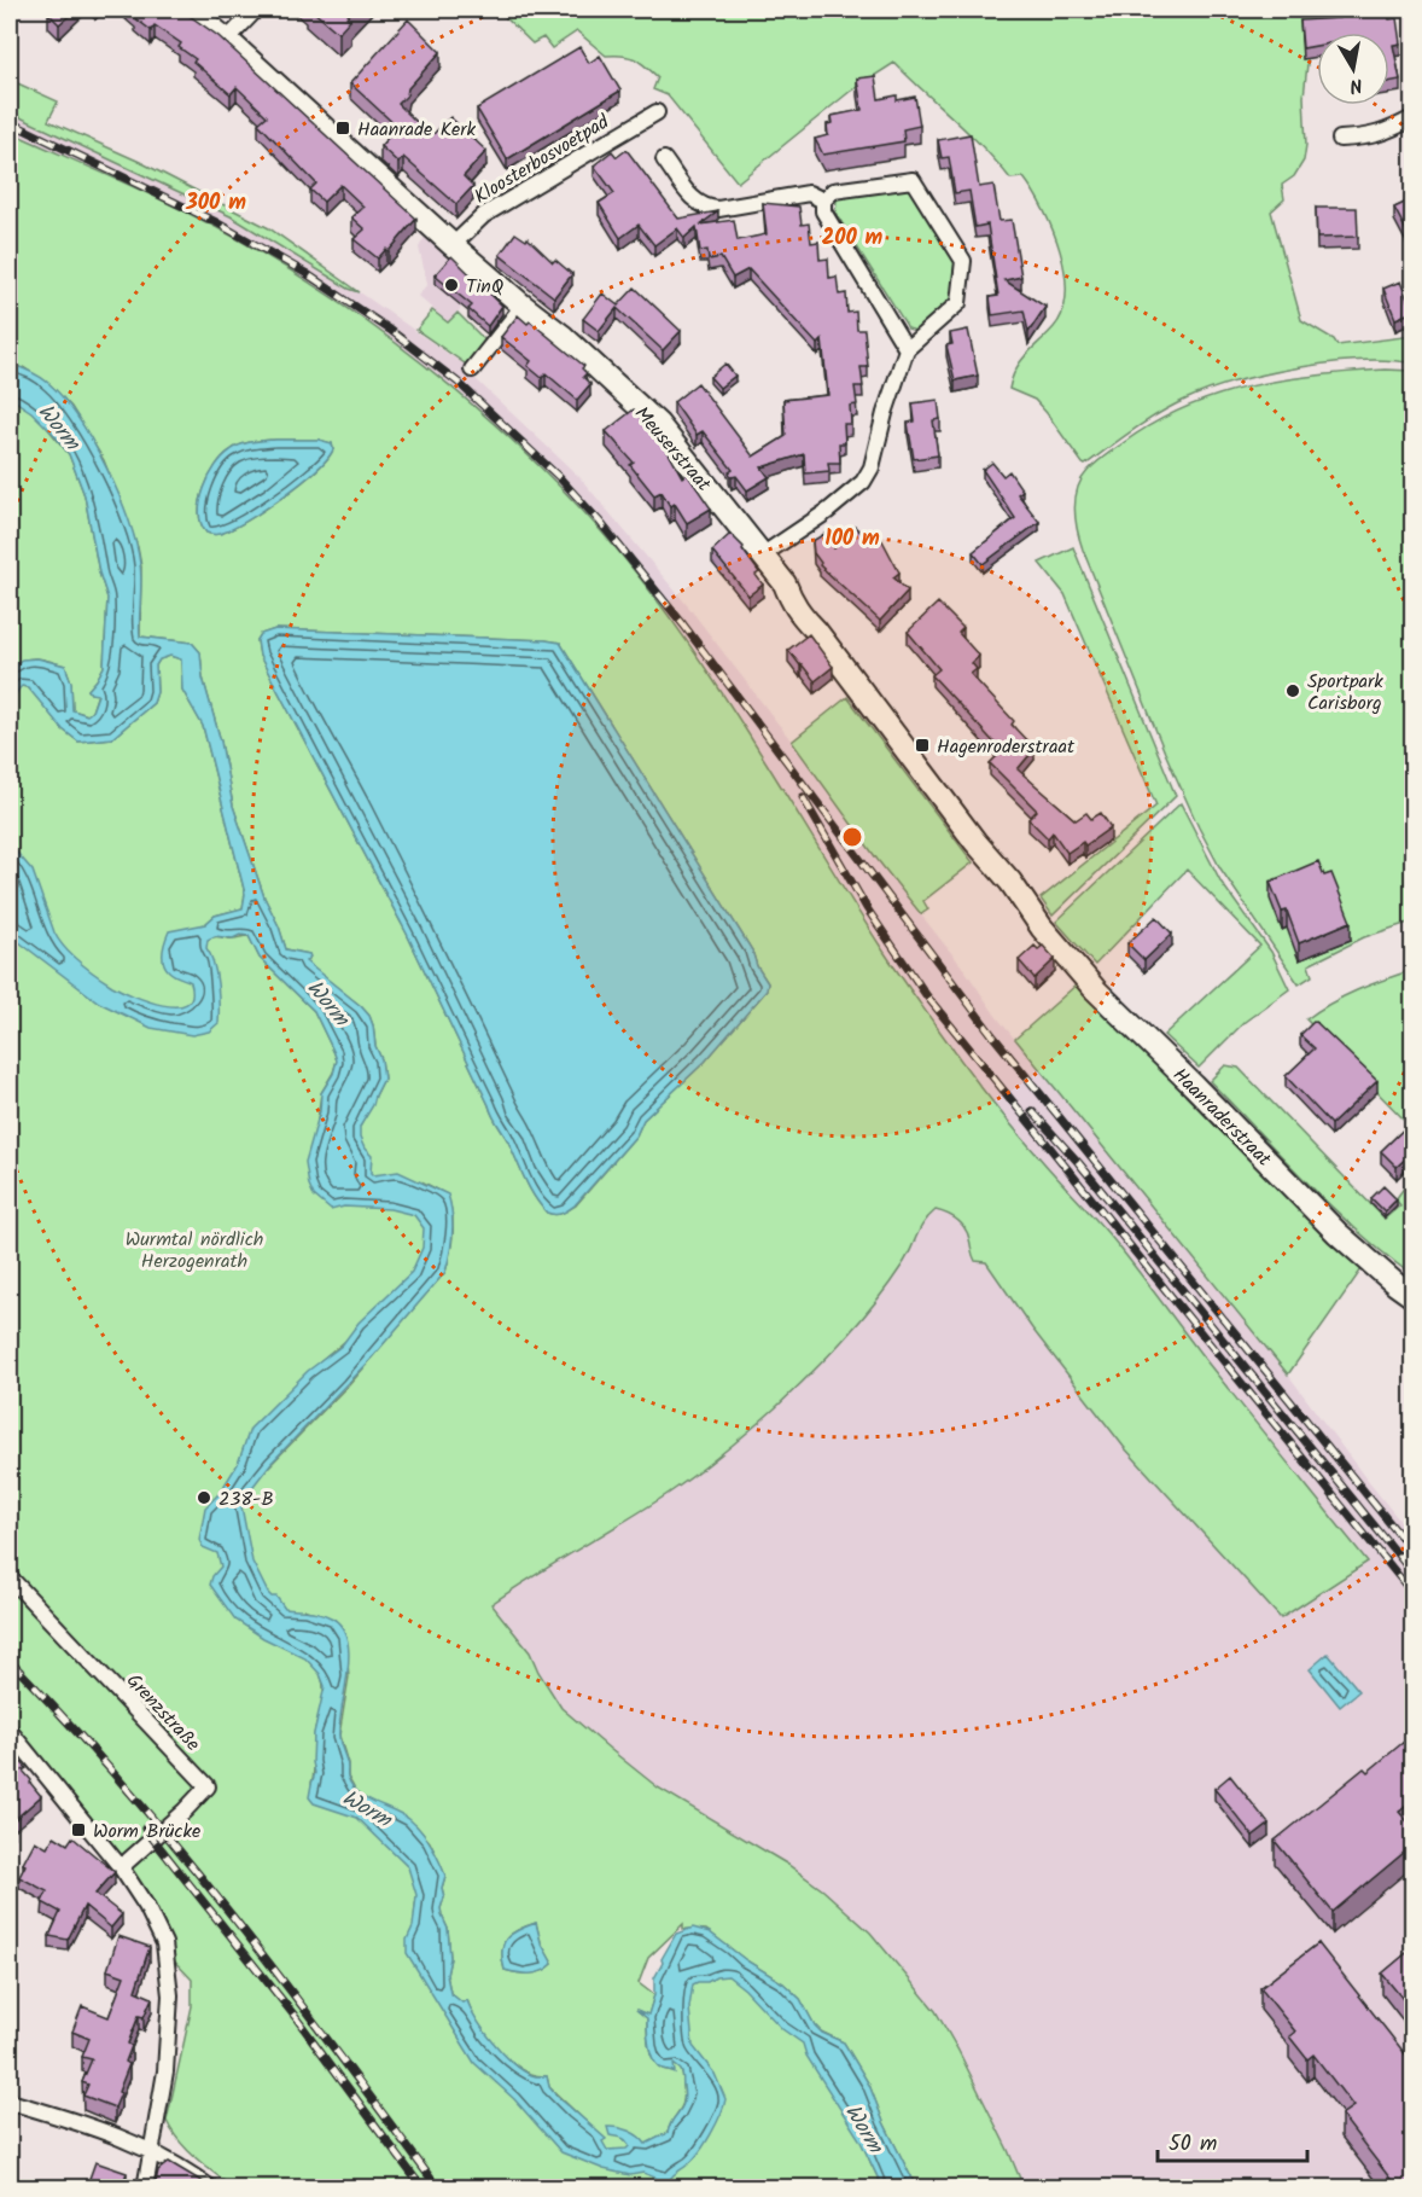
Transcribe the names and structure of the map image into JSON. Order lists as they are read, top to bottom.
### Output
{
  "streets": {
    "street": [
      "Kloosterbosvoetpad",
      "Meuserstraat",
      "Haanraderstraat",
      "Grenzstraße"
    ]
  },
  "crossings": [
    ["Kloosterbosvoetpad", "Meuserstraat"],
    ["Meuserstraat", "Haanraderstraat"]
  ],
  "water": ["Worm"],
  "parks": ["Wurmtal nördlich Herzogenrath"],
  "places": {
    "transit": ["Haanrade Kerk", "Hagenroderstraat", "Worm Brücke"],
    "other": ["TinQ", "Sportpark Carisborg", "238-B"]
  },
  "scale_bar": "50 m",
  "north": "bottom",
  "rings": ["300 m", "200 m", "100 m"]
}
